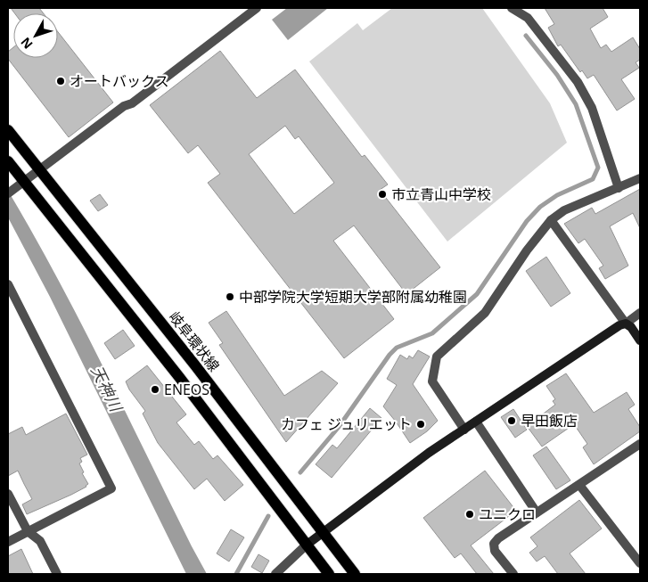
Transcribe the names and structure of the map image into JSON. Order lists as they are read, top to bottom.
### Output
{
  "streets": {
    "main road": ["岐阜環状線"]
  },
  "water": ["天神川"],
  "places": [
    "オートバックス",
    "市立青山中学校",
    "中部学院大学短期大学部附属幼稚園",
    "ENEOS",
    "早田飯店",
    "カフェ ジュリエット",
    "ユニクロ"
  ],
  "north": "bottom left"
}
